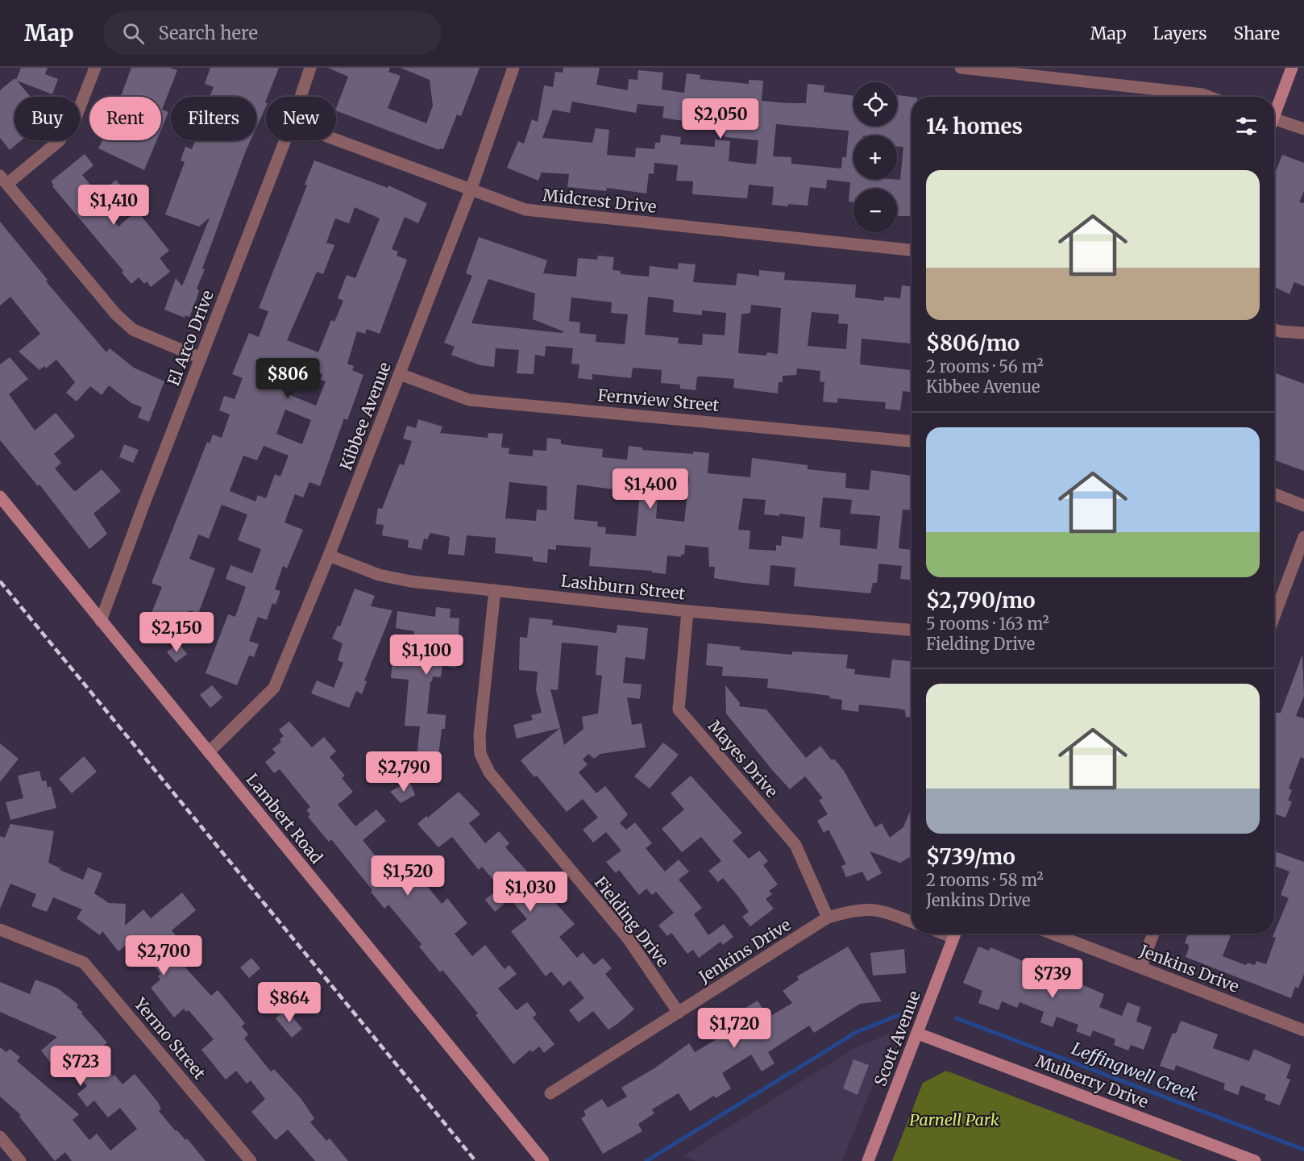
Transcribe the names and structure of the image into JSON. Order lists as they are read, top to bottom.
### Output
{
  "streets": {
    "main road": ["Lambert Road", "Scott Avenue", "Mulberry Drive"],
    "street": [
      "Midcrest Drive",
      "El Arco Drive",
      "Fernview Street",
      "Kibbee Avenue",
      "Lashburn Street",
      "Mayes Drive",
      "Fielding Drive",
      "Jenkins Drive",
      "Yermo Street"
    ]
  },
  "crossings": [
    ["Midcrest Drive", "Kibbee Avenue"],
    ["El Arco Drive", "Lambert Road"],
    ["Fernview Street", "Kibbee Avenue"],
    ["Kibbee Avenue", "Lashburn Street"],
    ["Kibbee Avenue", "Lambert Road"],
    ["Lashburn Street", "Mayes Drive"],
    ["Lashburn Street", "Fielding Drive"],
    ["Mayes Drive", "Jenkins Drive"],
    ["Fielding Drive", "Jenkins Drive"],
    ["Scott Avenue", "Mulberry Drive"]
  ],
  "water": ["Leffingwell Creek"],
  "parks": ["Parnell Park"],
  "page": {
    "header": "Map",
    "search": "Search here",
    "nav": ["Map", "Layers", "Share"],
    "map_buttons": ["+", "−"],
    "chip": [
      "Buy",
      "Rent",
      "Filters",
      "New"
    ],
    "heading": "14 homes",
    "price": [
      "$2,050",
      "$1,410",
      "$806",
      "$1,400",
      "$2,150",
      "$1,100",
      "$2,790",
      "$1,520",
      "$1,030",
      "$2,700",
      "$739",
      "$864",
      "$1,720",
      "$723"
    ],
    "list": [
      {
        "name": "$806/mo",
        "note": "2 rooms · 56 m² · Kibbee Avenue"
      },
      {
        "name": "$2,790/mo",
        "note": "5 rooms · 163 m² · Fielding Drive"
      },
      {
        "name": "$739/mo",
        "note": "2 rooms · 58 m² · Jenkins Drive"
      }
    ]
  }
}
